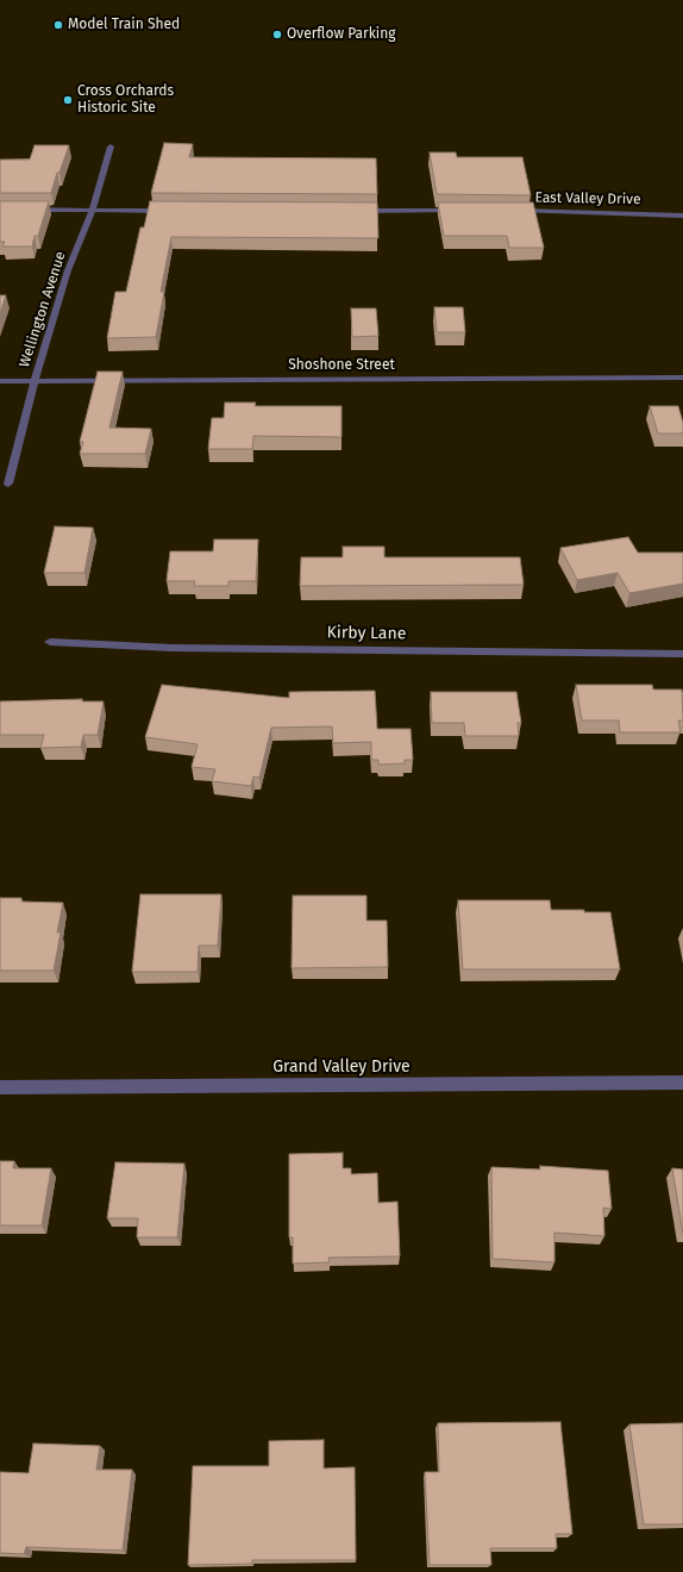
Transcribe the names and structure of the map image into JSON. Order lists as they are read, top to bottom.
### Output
{
  "streets": {
    "street": [
      "East Valley Drive",
      "Wellington Avenue",
      "Shoshone Street",
      "Kirby Lane",
      "Grand Valley Drive"
    ]
  },
  "crossings": [
    ["Wellington Avenue", "Shoshone Street"]
  ],
  "places": ["Model Train Shed", "Overflow Parking", "Cross Orchards Historic Site"]
}
